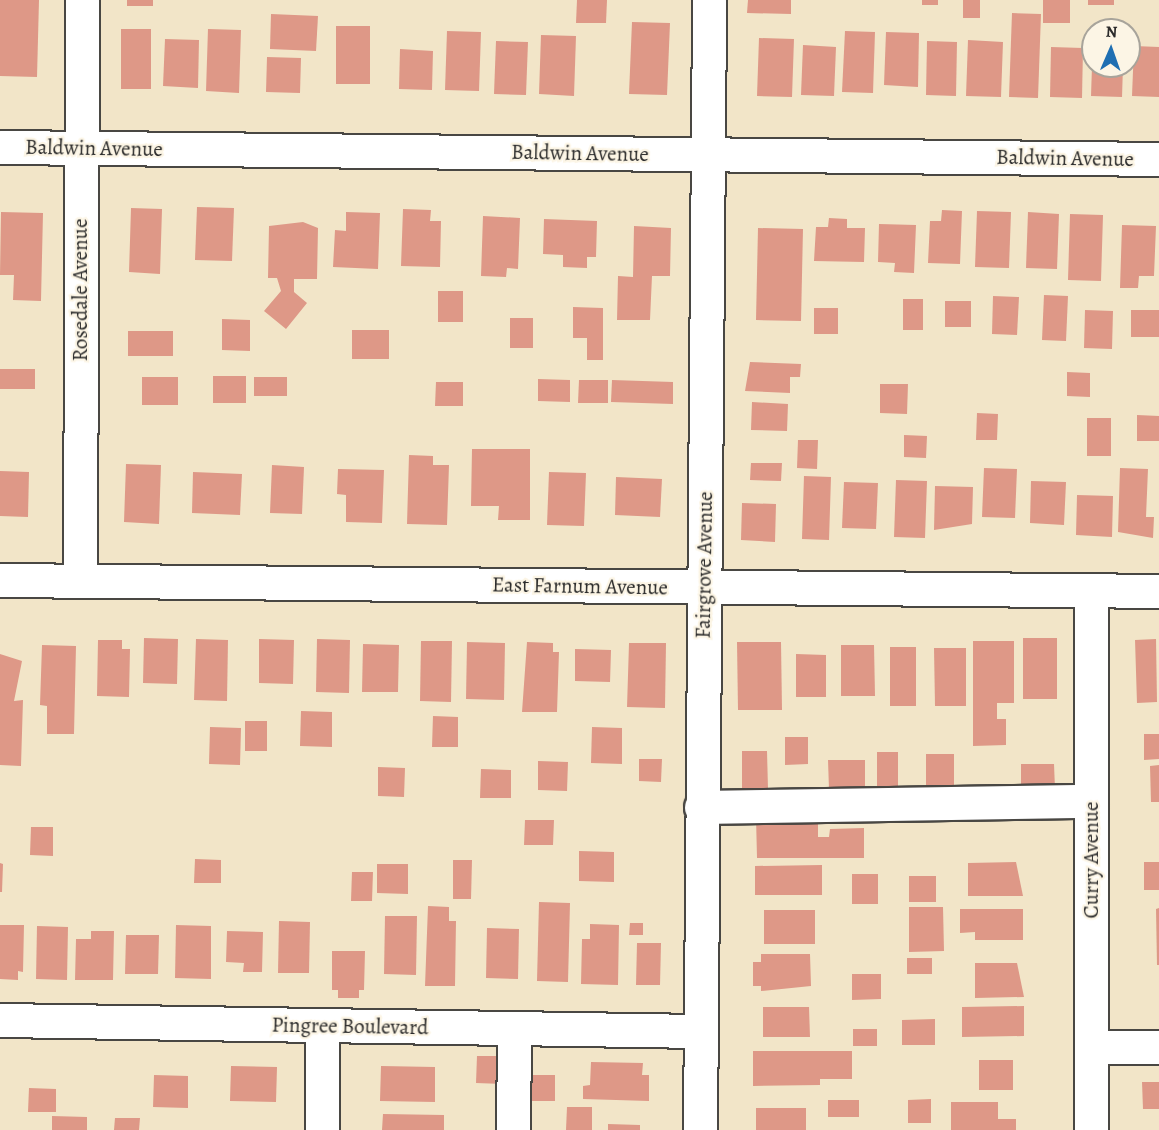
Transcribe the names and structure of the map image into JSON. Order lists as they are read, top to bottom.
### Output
{
  "streets": {
    "street": [
      "Baldwin Avenue",
      "Rosedale Avenue",
      "Fairgrove Avenue",
      "East Farnum Avenue",
      "Curry Avenue",
      "Pingree Boulevard"
    ]
  },
  "crossings": [
    ["Baldwin Avenue", "Rosedale Avenue"],
    ["Baldwin Avenue", "Fairgrove Avenue"],
    ["Rosedale Avenue", "East Farnum Avenue"],
    ["Fairgrove Avenue", "East Farnum Avenue"],
    ["Fairgrove Avenue", "Pingree Boulevard"],
    ["East Farnum Avenue", "Curry Avenue"]
  ],
  "north": "top"
}
